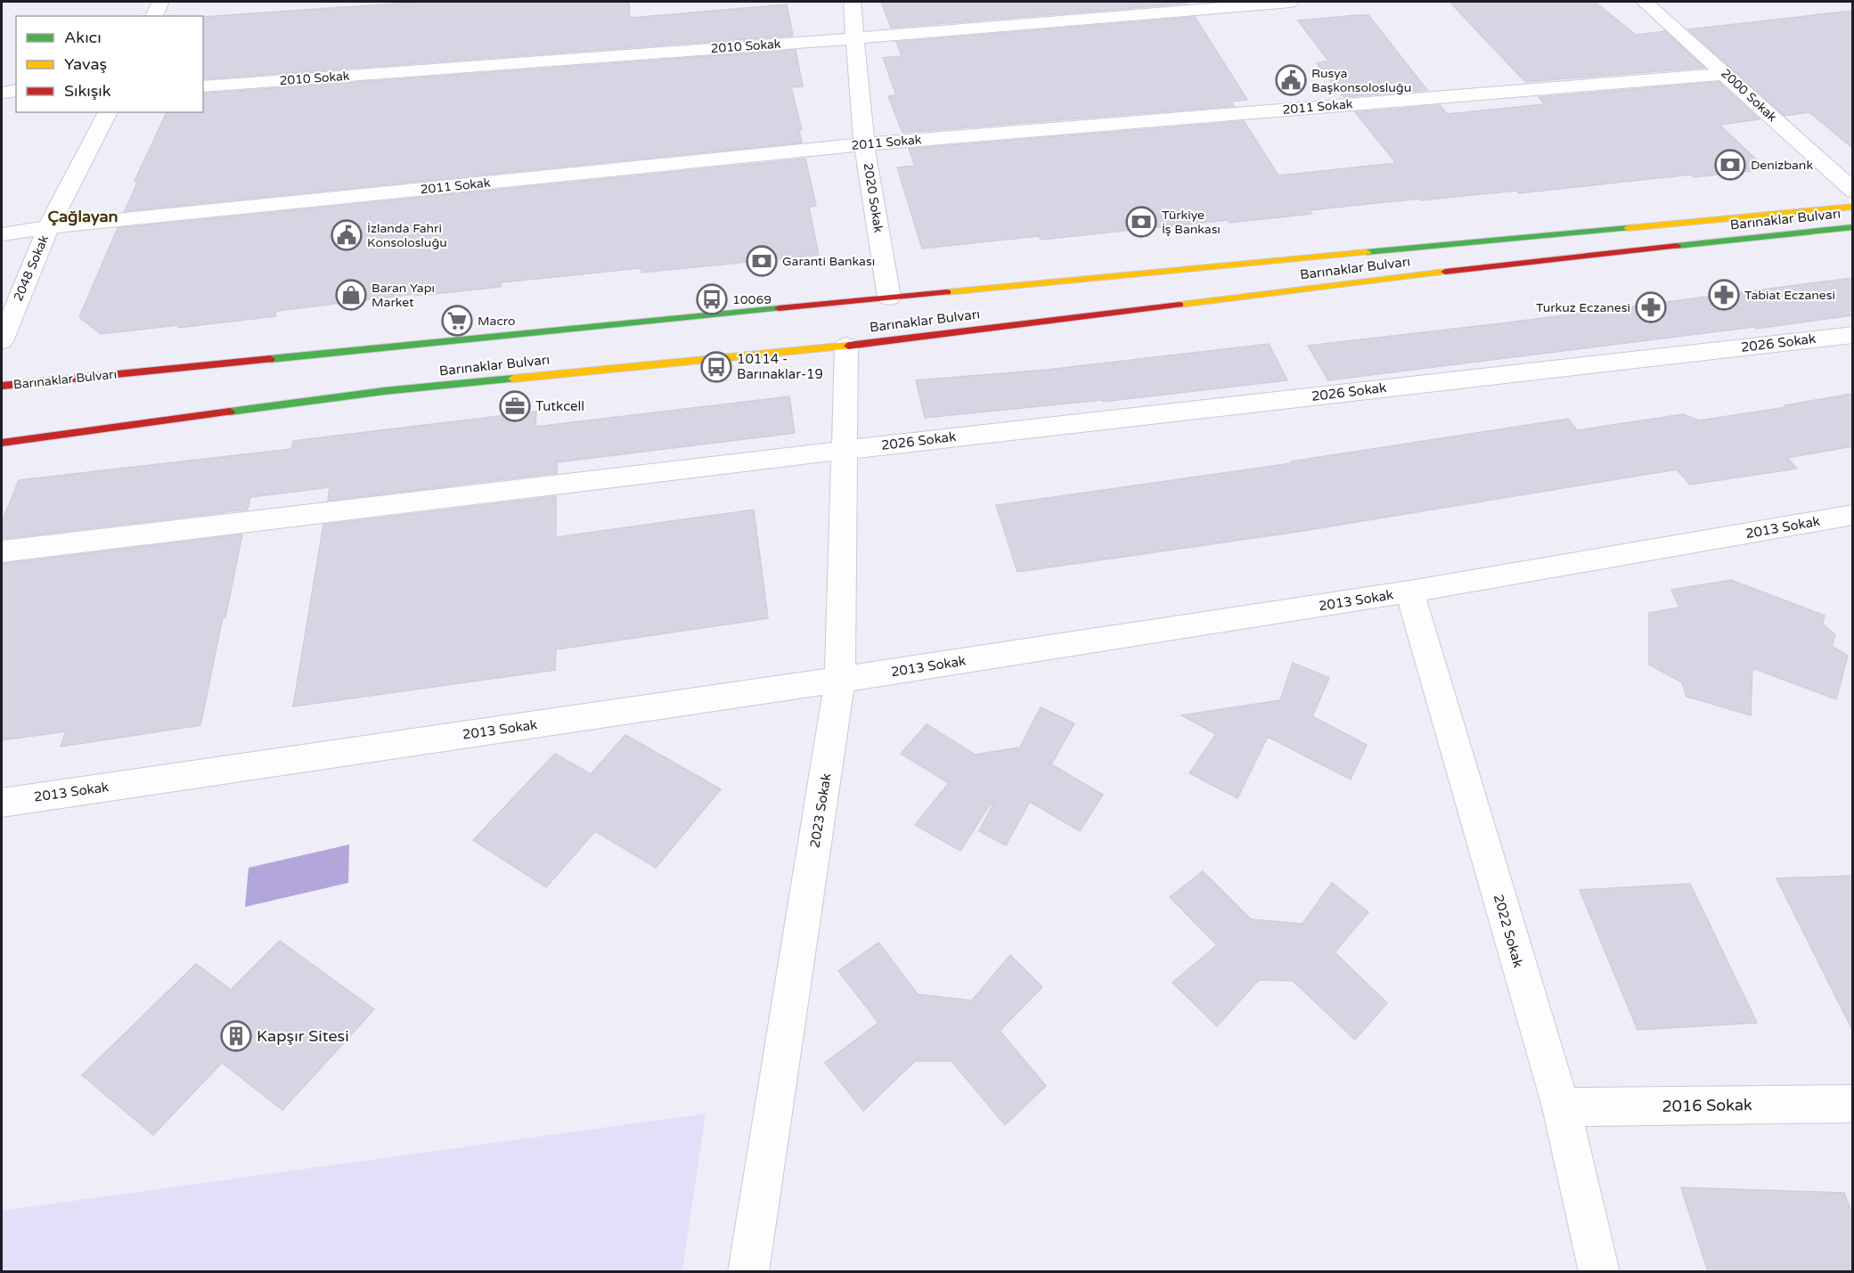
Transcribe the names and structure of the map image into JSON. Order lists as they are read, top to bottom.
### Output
{
  "streets": {
    "main road": ["Barınaklar Bulvarı"],
    "street": [
      "2010 Sokak",
      "2000 Sokak",
      "2011 Sokak",
      "2020 Sokak",
      "2048 Sokak",
      "2026 Sokak",
      "2013 Sokak",
      "2023 Sokak",
      "2022 Sokak",
      "2016 Sokak"
    ]
  },
  "crossings": [
    ["2010 Sokak", "2020 Sokak"],
    ["2000 Sokak", "2011 Sokak"],
    ["2011 Sokak", "2020 Sokak"],
    ["2011 Sokak", "2048 Sokak"],
    ["2020 Sokak", "Barınaklar Bulvarı"],
    ["Barınaklar Bulvarı", "2023 Sokak"],
    ["2026 Sokak", "2023 Sokak"],
    ["2013 Sokak", "2023 Sokak"],
    ["2013 Sokak", "2022 Sokak"],
    ["2022 Sokak", "2016 Sokak"]
  ],
  "districts": ["Çağlayan"],
  "places": {
    "public building": ["Rusya Başkonsolosluğu", "İzlanda Fahri Konsolosluğu"],
    "bank": ["Denizbank", "Türkiye İş Bankası", "Garanti Bankası"],
    "shop": ["Baran Yapı Market"],
    "pharmacy": ["Tabiat Eczanesi", "Turkuz Eczanesi"],
    "bus stop": ["10069", "10114 - Barınaklar-19"],
    "supermarket": ["Macro"],
    "office": ["Tutkcell"],
    "building": ["Kapşır Sitesi"]
  },
  "legend": ["Akıcı", "Yavaş", "Sıkışık"]
}
